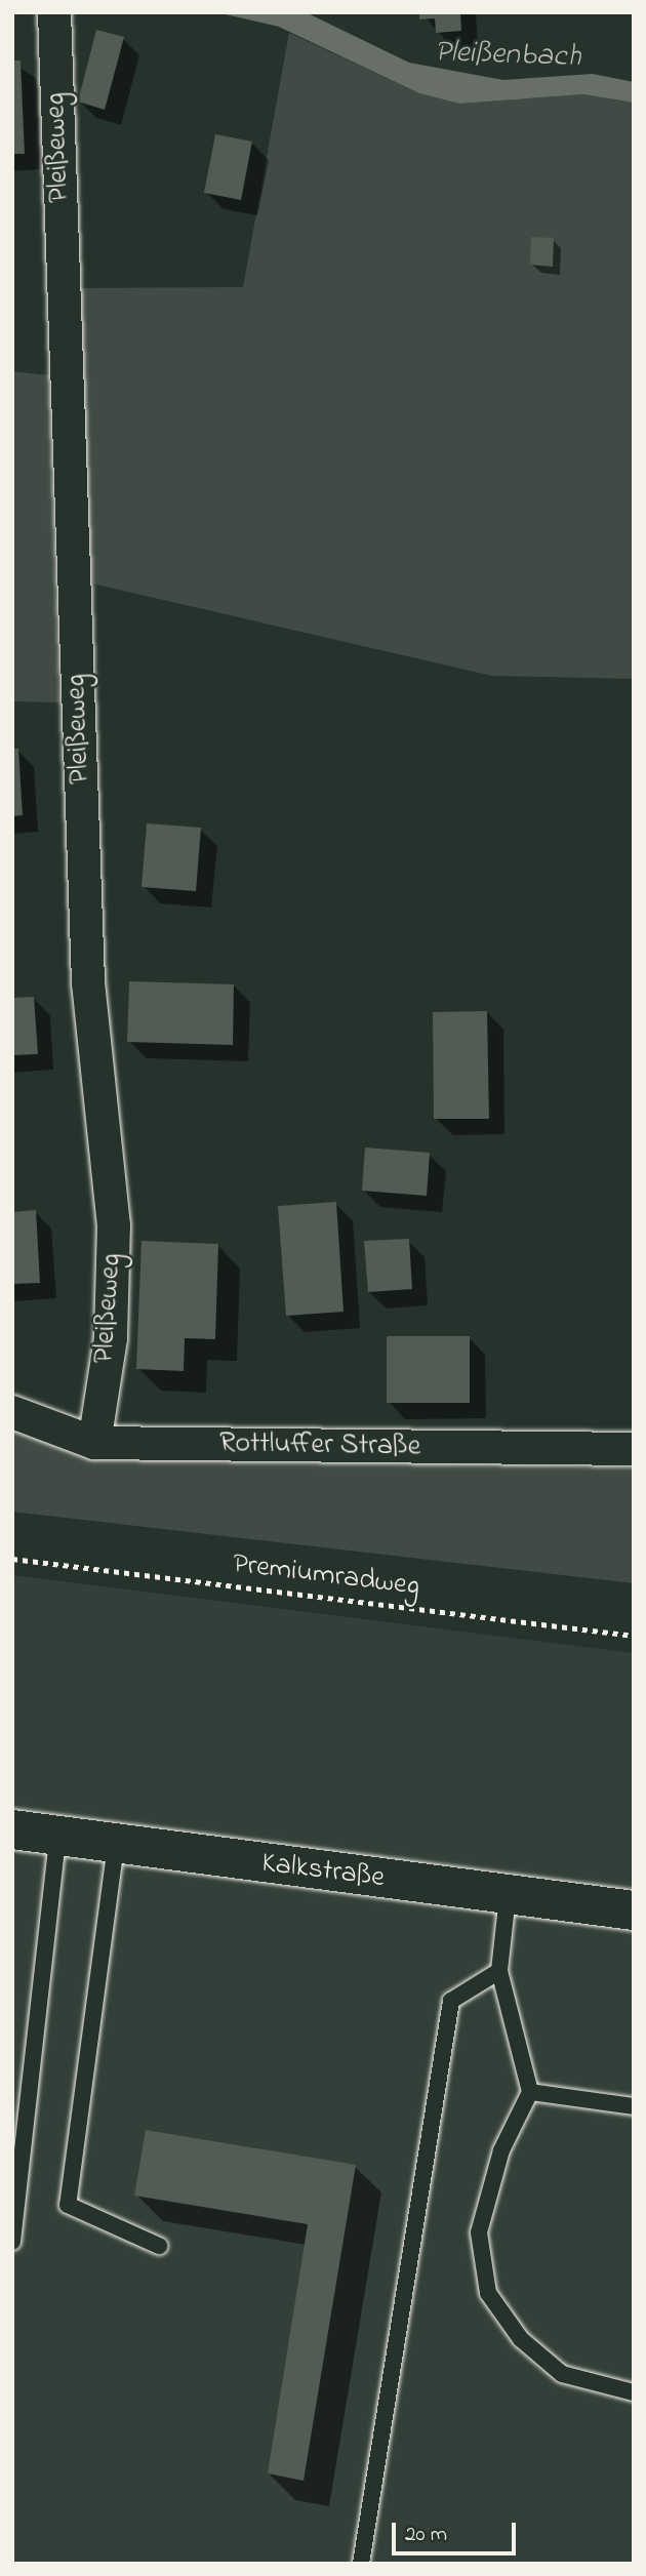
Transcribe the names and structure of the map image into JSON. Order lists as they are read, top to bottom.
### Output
{
  "streets": {
    "main road": ["Kalkstraße"],
    "street": ["Pleißeweg", "Rottluffer Straße"],
    "path": ["Premiumradweg"]
  },
  "crossings": [
    ["Pleißeweg", "Rottluffer Straße"]
  ],
  "water": ["Pleißenbach"],
  "scale_bar": "20 m"
}
